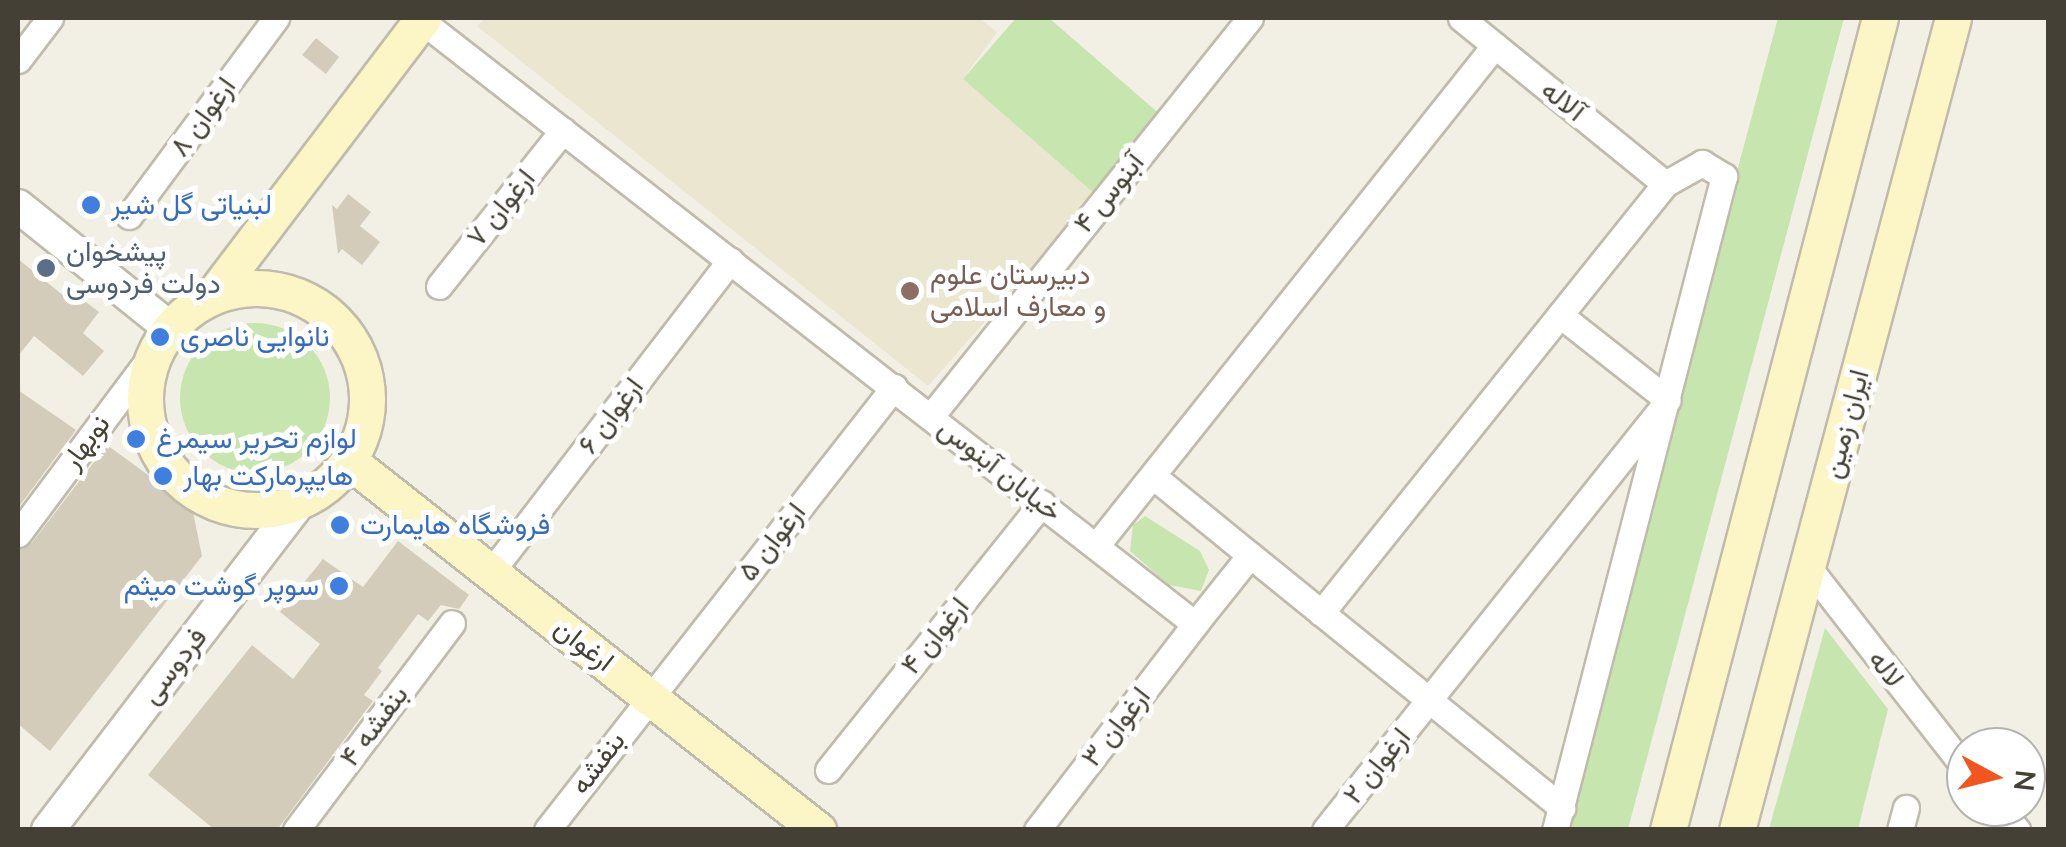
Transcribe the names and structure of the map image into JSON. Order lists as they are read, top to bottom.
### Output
{
  "streets": {
    "main road": ["ایران زمین", "ارغوان"],
    "street": [
      "آلاله",
      "ارغوان ۸",
      "آبنوس ۴",
      "ارغوان ۷",
      "ارغوان ۶",
      "نوبهار",
      "خیابان آبنوس",
      "ارغوان ۵",
      "ارغوان ۴",
      "فردوسی",
      "لاله",
      "بنفشه ۴",
      "ارغوان ۳",
      "بنفشه",
      "ارغوان ۲"
    ]
  },
  "crossings": [
    ["آبنوس ۴", "خیابان آبنوس"],
    ["ارغوان ۷", "خیابان آبنوس"],
    ["ارغوان ۶", "خیابان آبنوس"],
    ["ارغوان ۶", "ارغوان"],
    ["ایران زمین", "لاله"],
    ["نوبهار", "ارغوان"],
    ["نوبهار", "فردوسی"],
    ["خیابان آبنوس", "ارغوان ۵"],
    ["خیابان آبنوس", "ارغوان ۴"],
    ["خیابان آبنوس", "ارغوان ۳"],
    ["ارغوان ۵", "ارغوان"],
    ["ارغوان ۵", "بنفشه"],
    ["ارغوان", "فردوسی"],
    ["ارغوان", "بنفشه"]
  ],
  "places": [
    "لبنیاتی گل شیر",
    "پیشخوان دولت فردوسی",
    "دبیرستان علوم و معارف اسلامی",
    "نانوایی ناصری",
    "لوازم تحریر سیمرغ",
    "هایپرمارکت بهار",
    "فروشگاه هایمارت",
    "سوپر گوشت میثم"
  ],
  "north": "right"
}
